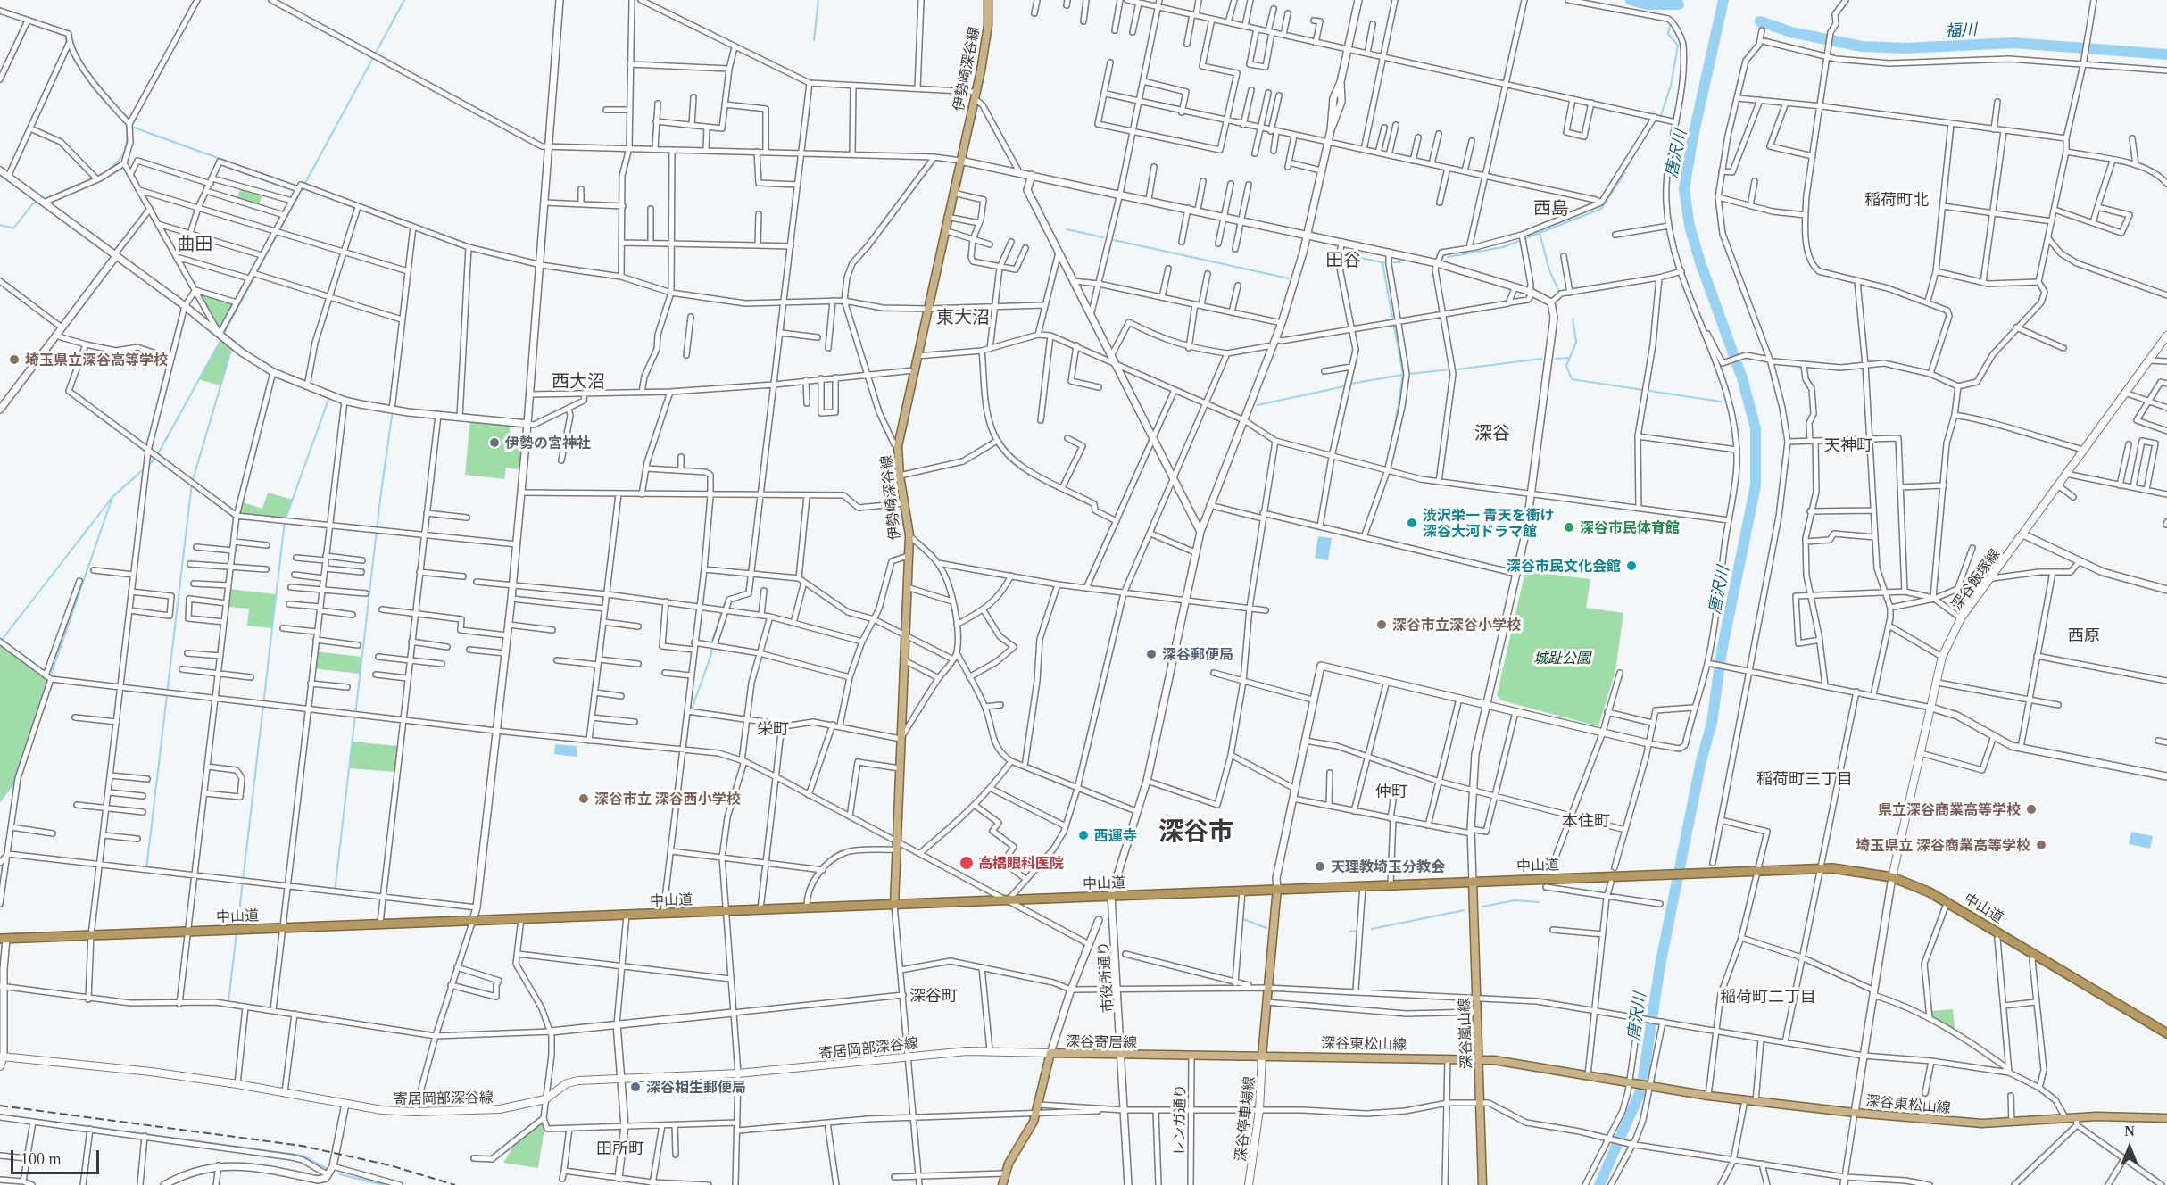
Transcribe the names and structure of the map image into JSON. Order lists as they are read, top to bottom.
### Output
{
  "streets": {
    "highway": ["中山道"],
    "main road": [
      "伊勢崎深谷線",
      "深谷飯塚線",
      "深谷嵐山線",
      "深谷寄居線",
      "深谷東松山線",
      "寄居岡部深谷線",
      "深谷停車場線"
    ],
    "street": ["市役所通り", "レンガ通り"]
  },
  "crossings": [
    ["伊勢崎深谷線", "中山道"],
    ["深谷飯塚線", "中山道"],
    ["中山道", "市役所通り"],
    ["中山道", "深谷嵐山線"],
    ["市役所通り", "深谷寄居線"],
    ["深谷嵐山線", "深谷東松山線"],
    ["深谷寄居線", "深谷東松山線"],
    ["深谷寄居線", "寄居岡部深谷線"],
    ["深谷寄居線", "深谷停車場線"],
    ["深谷寄居線", "レンガ通り"],
    ["深谷東松山線", "深谷停車場線"]
  ],
  "districts": [
    "稲荷町北",
    "西島",
    "曲田",
    "田谷",
    "東大沼",
    "西大沼",
    "深谷",
    "天神町",
    "西原",
    "栄町",
    "稲荷町三丁目",
    "仲町",
    "本住町",
    "深谷市",
    "深谷町",
    "稲荷町二丁目",
    "田所町"
  ],
  "water": ["福川", "唐沢川"],
  "parks": ["城趾公園"],
  "places": [
    "埼玉県立深谷高等学校",
    "伊勢の宮神社",
    "渋沢栄一 青天を衝け 深谷大河ドラマ館",
    "深谷市民体育館",
    "深谷市民文化会館",
    "深谷市立深谷小学校",
    "深谷郵便局",
    "深谷市立 深谷西小学校",
    "県立深谷商業高等学校",
    "西運寺",
    "埼玉県立 深谷商業高等学校",
    "高橋眼科医院",
    "天理教埼玉分教会",
    "深谷相生郵便局"
  ],
  "scale_bar": "100 m",
  "north": "top"
}
